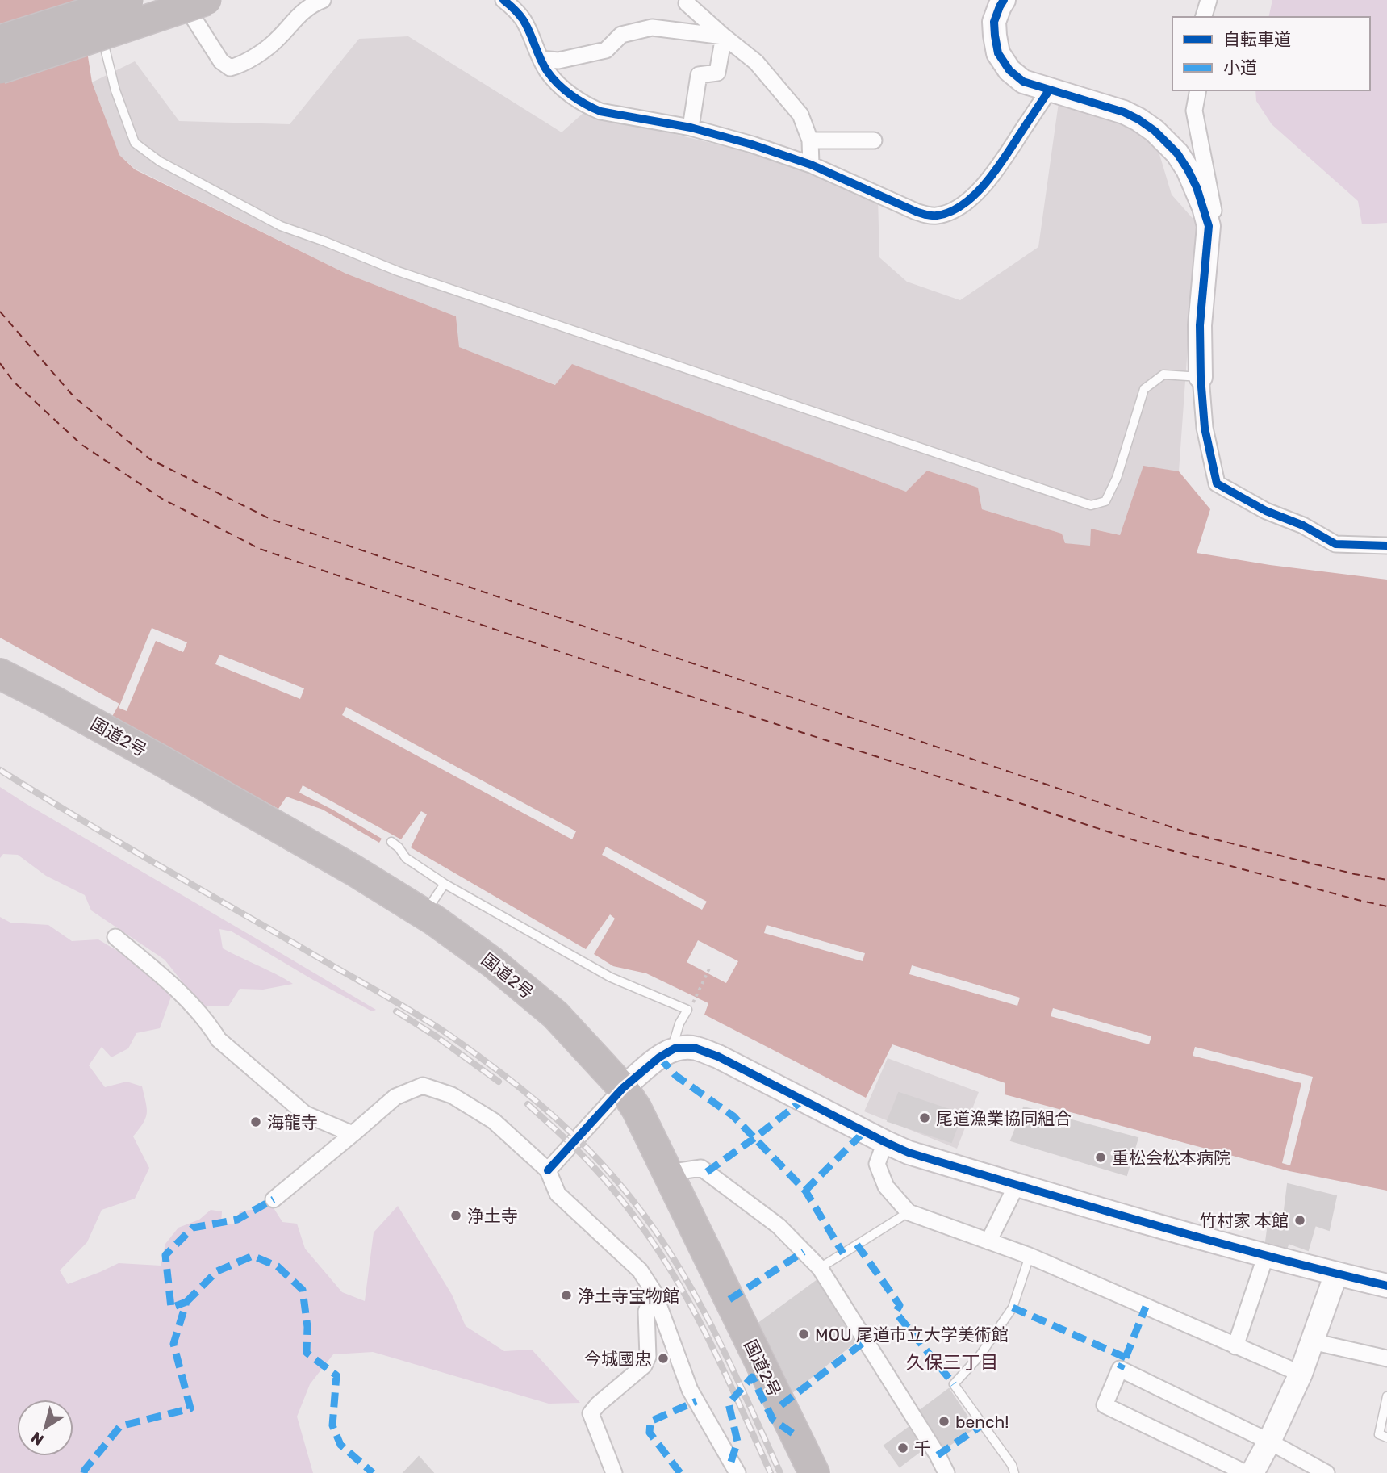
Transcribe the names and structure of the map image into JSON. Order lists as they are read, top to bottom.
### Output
{
  "streets": {
    "highway": ["国道2号"]
  },
  "districts": ["久保三丁目"],
  "places": [
    "尾道漁業協同組合",
    "海龍寺",
    "重松会松本病院",
    "浄土寺",
    "竹村家 本館",
    "浄土寺宝物館",
    "MOU 尾道市立大学美術館",
    "今城國忠",
    "bench!",
    "千"
  ],
  "legend": ["自転車道", "小道"],
  "north": "bottom left"
}
